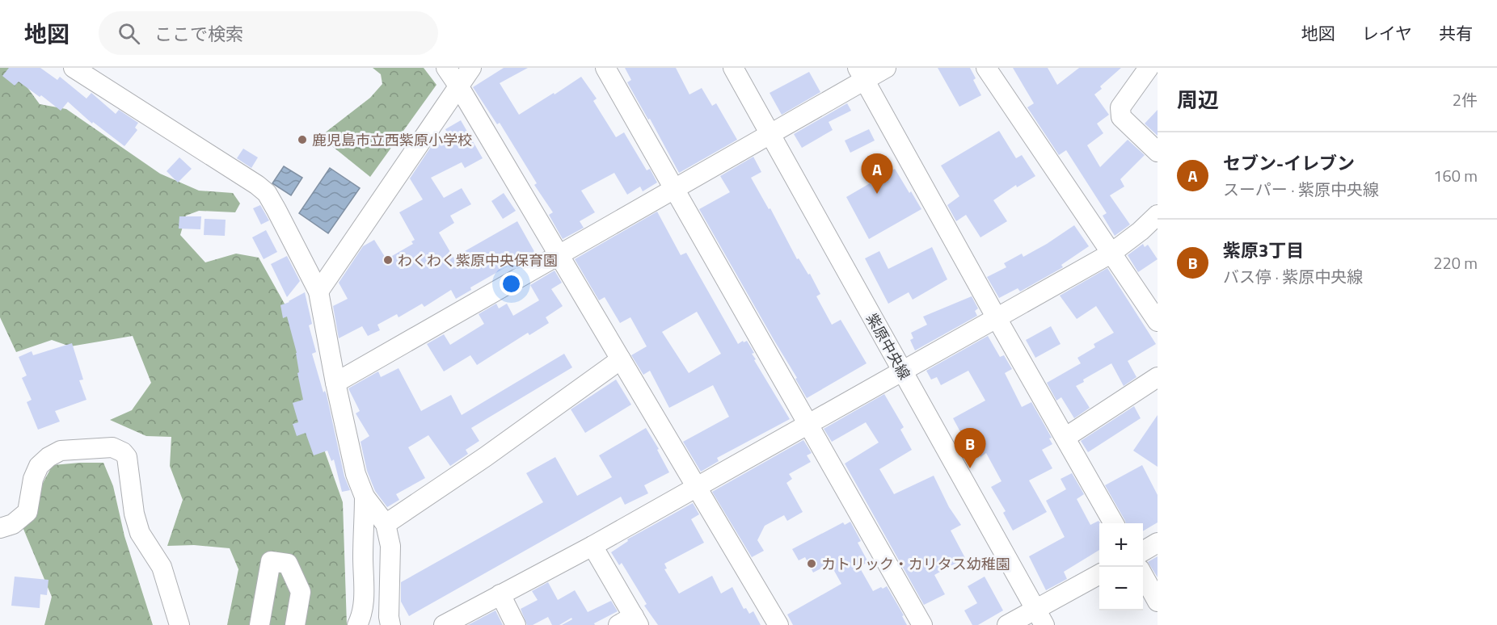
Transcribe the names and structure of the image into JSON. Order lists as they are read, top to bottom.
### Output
{
  "streets": {
    "street": ["紫原中央線"]
  },
  "places": ["鹿児島市立西紫原小学校", "わくわく紫原中央保育園", "カトリック・カリタス幼稚園"],
  "page": {
    "header": "地図",
    "search": "ここで検索",
    "nav": ["地図", "レイヤ", "共有"],
    "heading": ["周辺", "2件"],
    "list": [
      {
        "mark": "A",
        "name": "セブン-イレブン",
        "note": "スーパー · 紫原中央線",
        "value": "160 m"
      },
      {
        "mark": "B",
        "name": "紫原3丁目",
        "note": "バス停 · 紫原中央線",
        "value": "220 m"
      }
    ],
    "pins": ["A", "B"],
    "map_buttons": ["+", "−"]
  }
}
